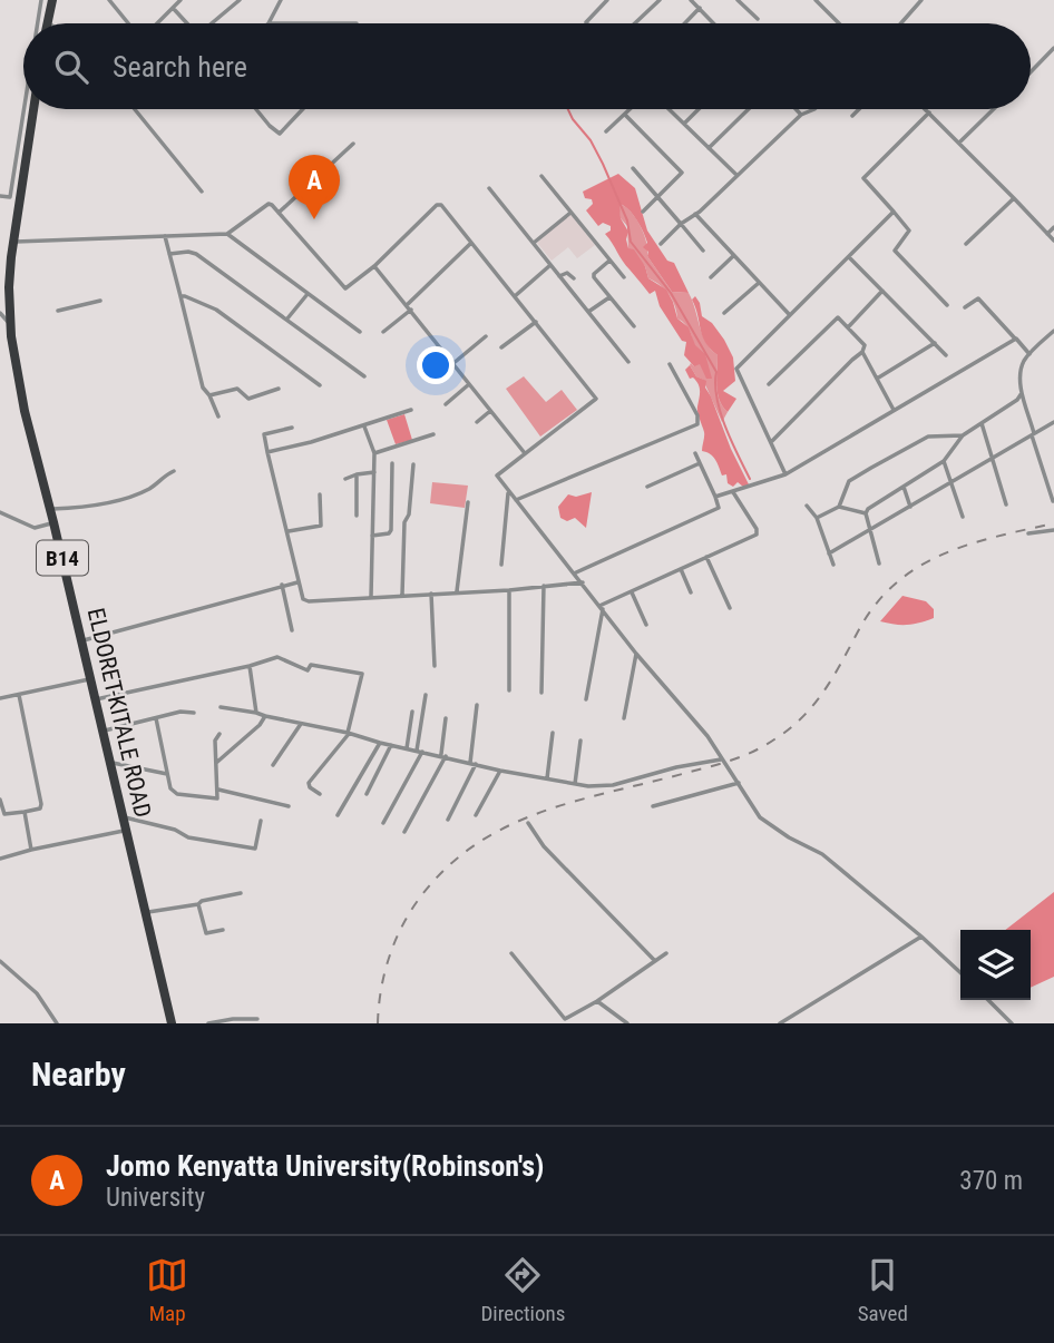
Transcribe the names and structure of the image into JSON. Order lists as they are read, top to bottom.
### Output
{
  "streets": {
    "highway": ["B14", "ELDORET-KITALE ROAD"]
  },
  "page": {
    "search": "Search here",
    "pins": "A",
    "heading": "Nearby",
    "list": [
      {
        "mark": "A",
        "name": "Jomo Kenyatta University(Robinson's)",
        "note": "University",
        "value": "370 m"
      }
    ],
    "nav": ["Map", "Directions", "Saved"]
  }
}
